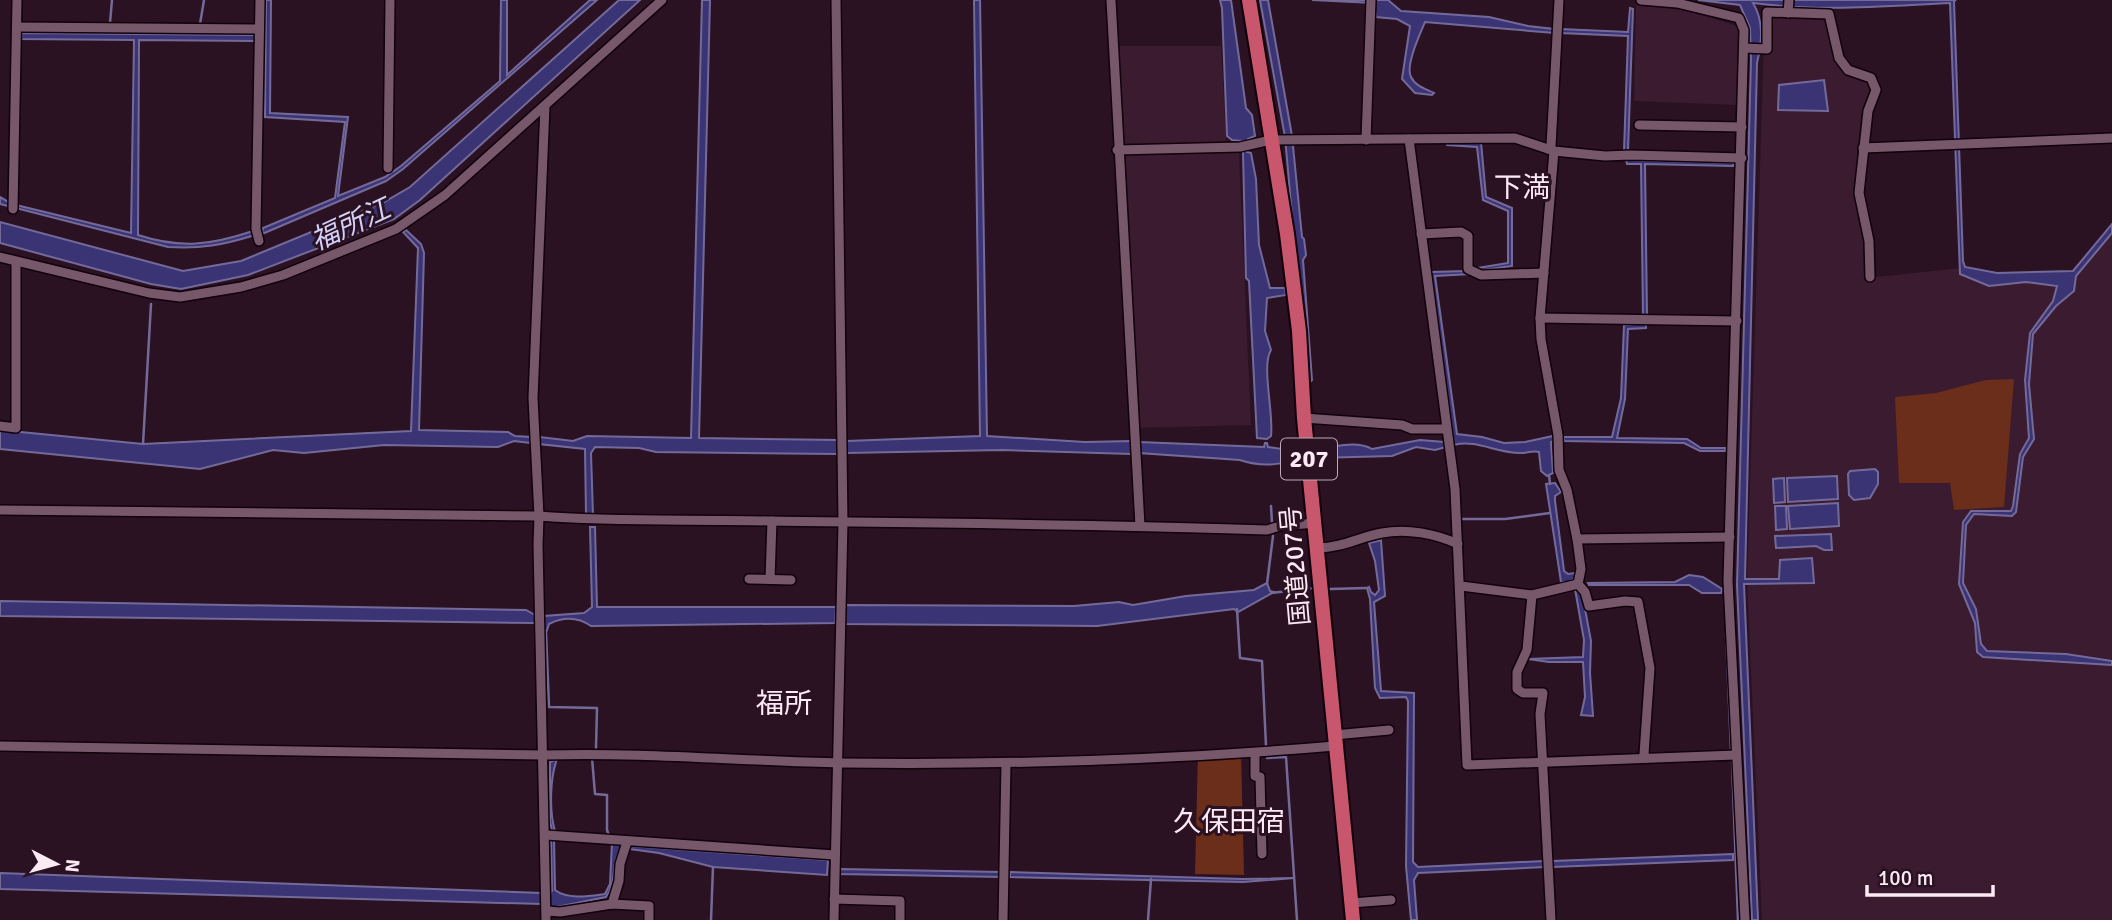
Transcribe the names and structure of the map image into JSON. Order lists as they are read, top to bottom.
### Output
{
  "streets": {
    "highway": ["207", "国道207号"]
  },
  "districts": ["下満", "福所", "久保田宿"],
  "water": ["福所江"],
  "scale_bar": "100 m",
  "north": "right"
}
